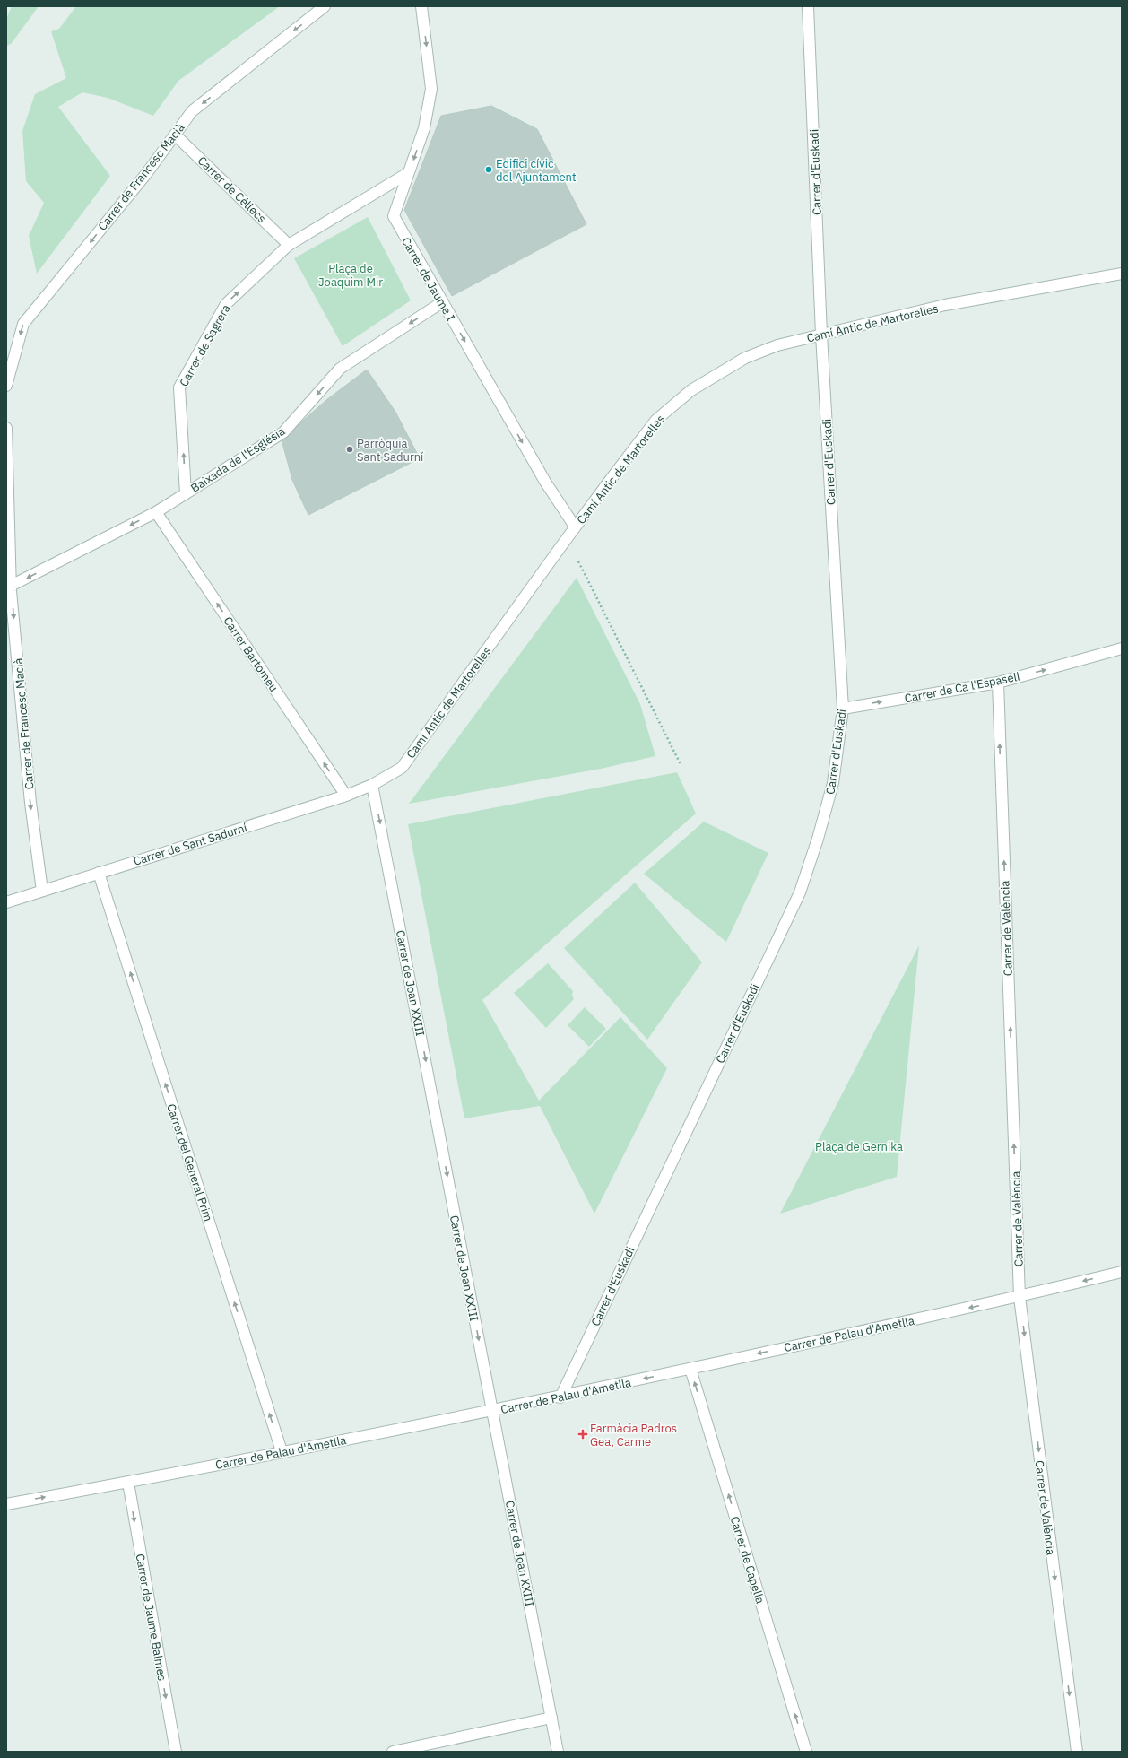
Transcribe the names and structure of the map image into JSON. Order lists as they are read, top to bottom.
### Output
{
  "streets": {
    "street": [
      "Carrer d'Euskadi",
      "Carrer de Francesc Macià",
      "Carrer de Céllecs",
      "Carrer de Jaume I",
      "Camí Antic de Martorelles",
      "Carrer de Sagrera",
      "Baixada de l'Església",
      "Carrer Bartomeu",
      "Carrer de Ca l'Espasell",
      "Carrer de Sant Sadurní",
      "Carrer de València",
      "Carrer de Joan XXIII",
      "Carrer del General Prim",
      "Carrer de Palau d'Ametlla",
      "Carrer de Capella",
      "Carrer de Jaume Balmes"
    ]
  },
  "crossings": [
    ["Carrer d'Euskadi", "Camí Antic de Martorelles"],
    ["Carrer d'Euskadi", "Carrer de Ca l'Espasell"],
    ["Carrer d'Euskadi", "Carrer de Palau d'Ametlla"],
    ["Carrer de Francesc Macià", "Carrer de Céllecs"],
    ["Carrer de Francesc Macià", "Baixada de l'Església"],
    ["Carrer de Francesc Macià", "Carrer de Sant Sadurní"],
    ["Carrer de Céllecs", "Carrer de Sagrera"],
    ["Carrer de Jaume I", "Camí Antic de Martorelles"],
    ["Carrer de Jaume I", "Carrer de Sagrera"],
    ["Carrer de Jaume I", "Baixada de l'Església"],
    ["Camí Antic de Martorelles", "Carrer de Sant Sadurní"],
    ["Camí Antic de Martorelles", "Carrer de Joan XXIII"],
    ["Carrer de Sagrera", "Baixada de l'Església"],
    ["Baixada de l'Església", "Carrer Bartomeu"],
    ["Carrer Bartomeu", "Carrer de Sant Sadurní"],
    ["Carrer de Ca l'Espasell", "Carrer de València"],
    ["Carrer de Sant Sadurní", "Carrer de Joan XXIII"],
    ["Carrer de Sant Sadurní", "Carrer del General Prim"],
    ["Carrer de València", "Carrer de Palau d'Ametlla"],
    ["Carrer de Joan XXIII", "Carrer de Palau d'Ametlla"],
    ["Carrer del General Prim", "Carrer de Palau d'Ametlla"],
    ["Carrer de Palau d'Ametlla", "Carrer de Capella"],
    ["Carrer de Palau d'Ametlla", "Carrer de Jaume Balmes"]
  ],
  "one_way": [
    "Carrer de Francesc Macià",
    "Carrer de Jaume I",
    "Carrer de Sagrera",
    "Baixada de l'Església",
    "Carrer Bartomeu",
    "Carrer de Ca l'Espasell",
    "Carrer de Joan XXIII",
    "Carrer del General Prim",
    "Carrer de Capella",
    "Carrer de Jaume Balmes"
  ],
  "parks": ["Plaça de Joaquim Mir", "Plaça de Gernika"],
  "places": {
    "other": ["Edifici cívic del Ajuntament", "Parròquia Sant Sadurní"],
    "health": ["Farmàcia Padros Gea, Carme"]
  }
}
